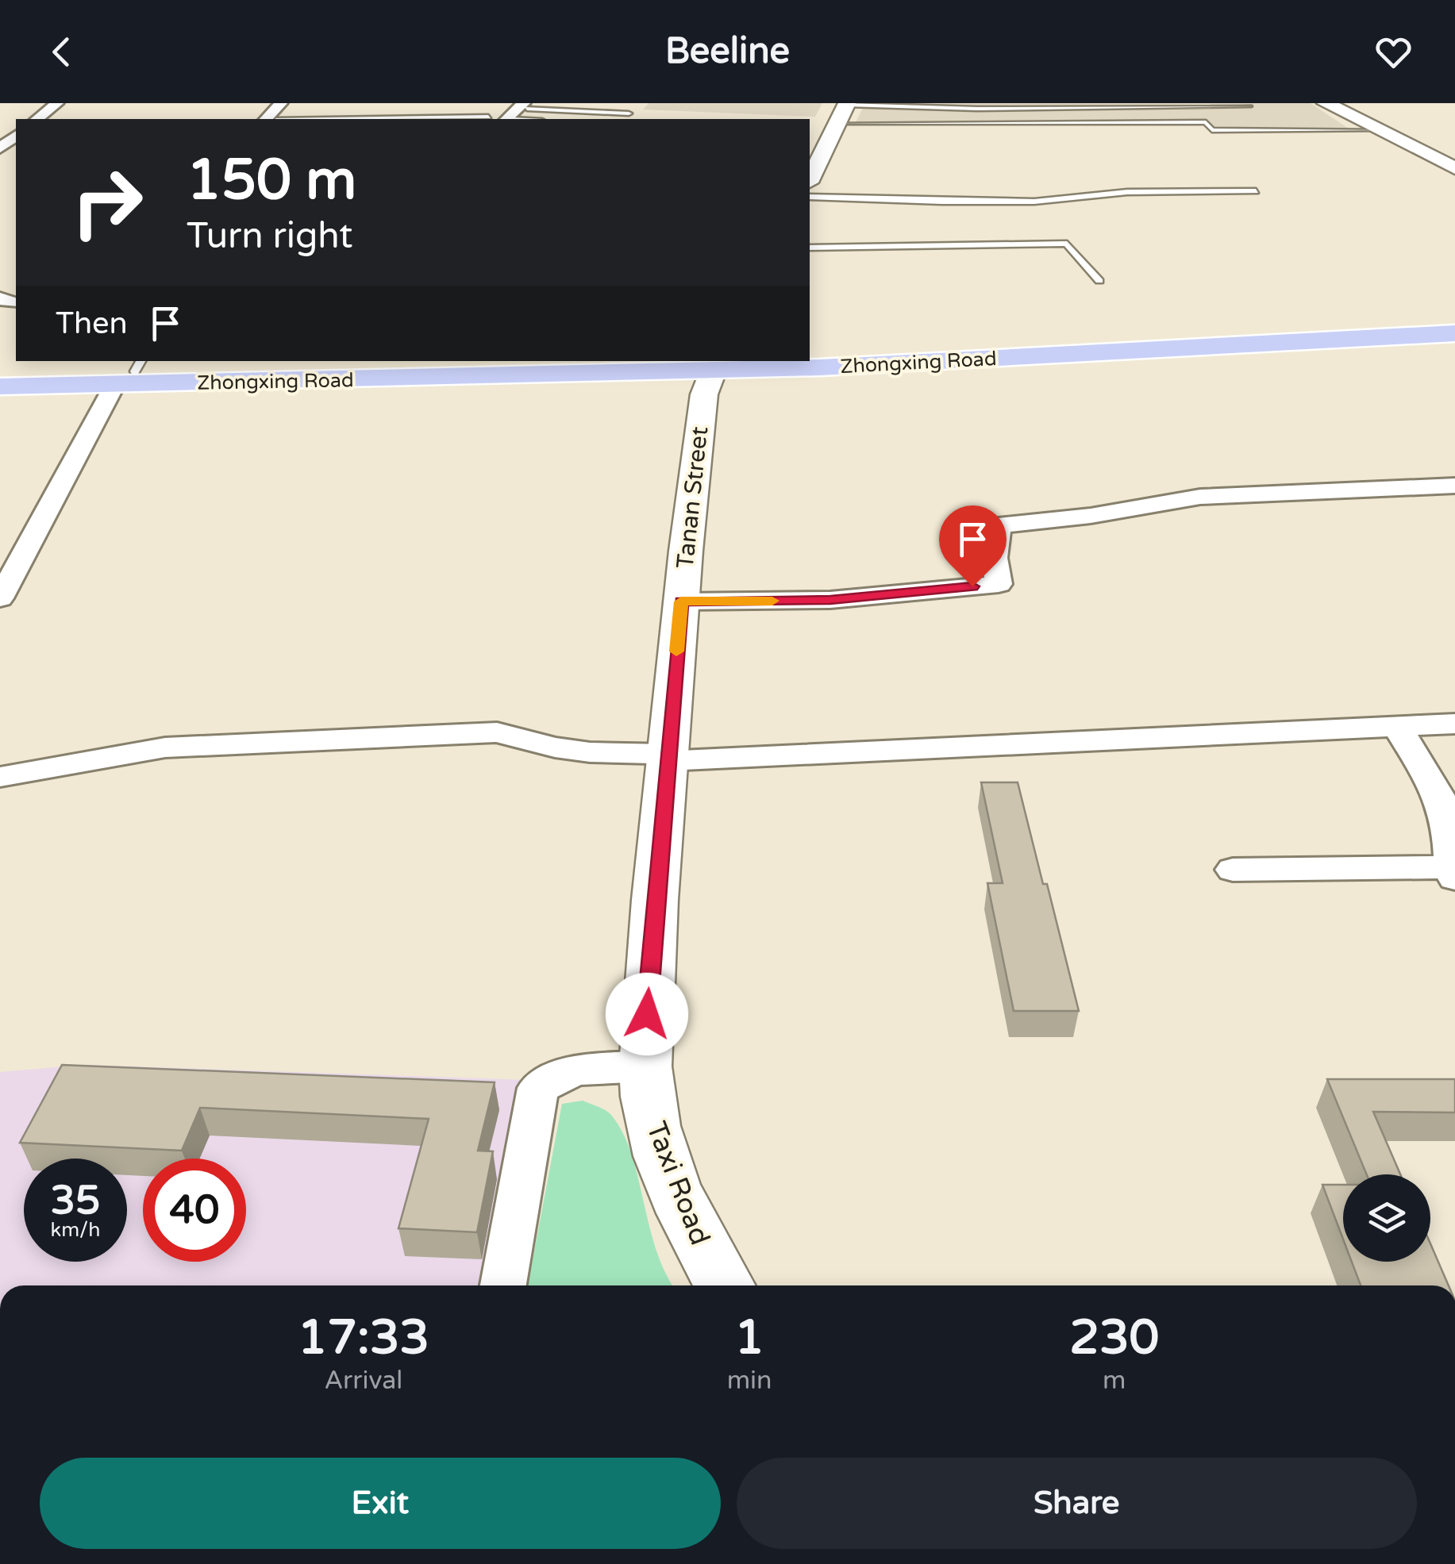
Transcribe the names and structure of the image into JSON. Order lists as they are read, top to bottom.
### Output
{
  "streets": {
    "main road": ["Zhongxing Road"],
    "street": ["Tanan Street", "Taxi Road"]
  },
  "crossings": [
    ["Zhongxing Road", "Tanan Street"],
    ["Tanan Street", "Taxi Road"]
  ],
  "page": {
    "header": "Beeline",
    "turn": ["150 m", "Turn right"],
    "then": "Then",
    "speed": "35 km/h",
    "limit": "40",
    "eta": [
      "17:33",
      "Arrival",
      "1",
      "min",
      "230",
      "m"
    ],
    "buttons": ["Exit", "Share"]
  }
}
